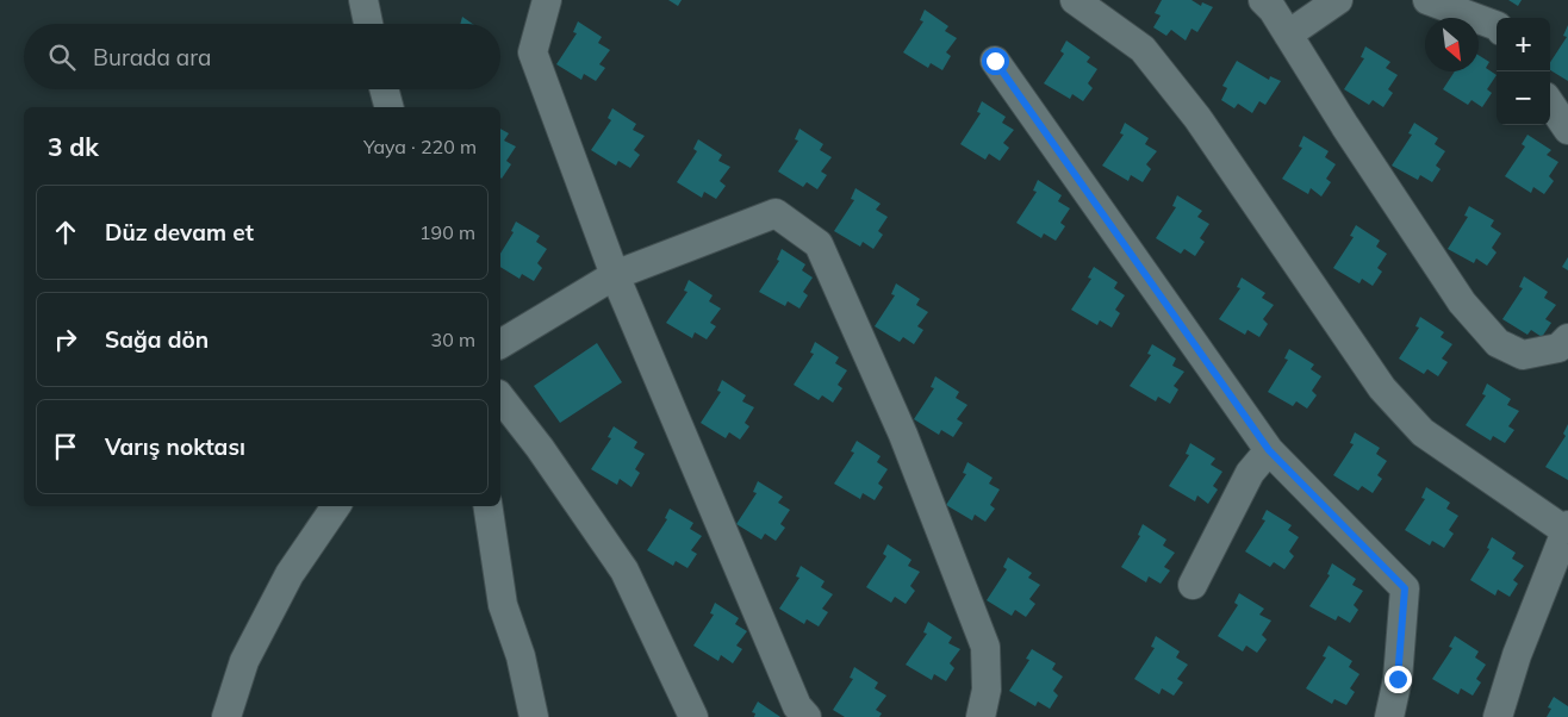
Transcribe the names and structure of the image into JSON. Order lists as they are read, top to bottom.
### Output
{
  "north": "bottom right",
  "page": {
    "map_buttons": ["+", "−"],
    "search": "Burada ara",
    "heading": ["3 dk", "Yaya · 220 m"],
    "list": [
      ["Düz devam et", "190 m"],
      ["Sağa dön", "30 m"],
      "Varış noktası"
    ]
  }
}
